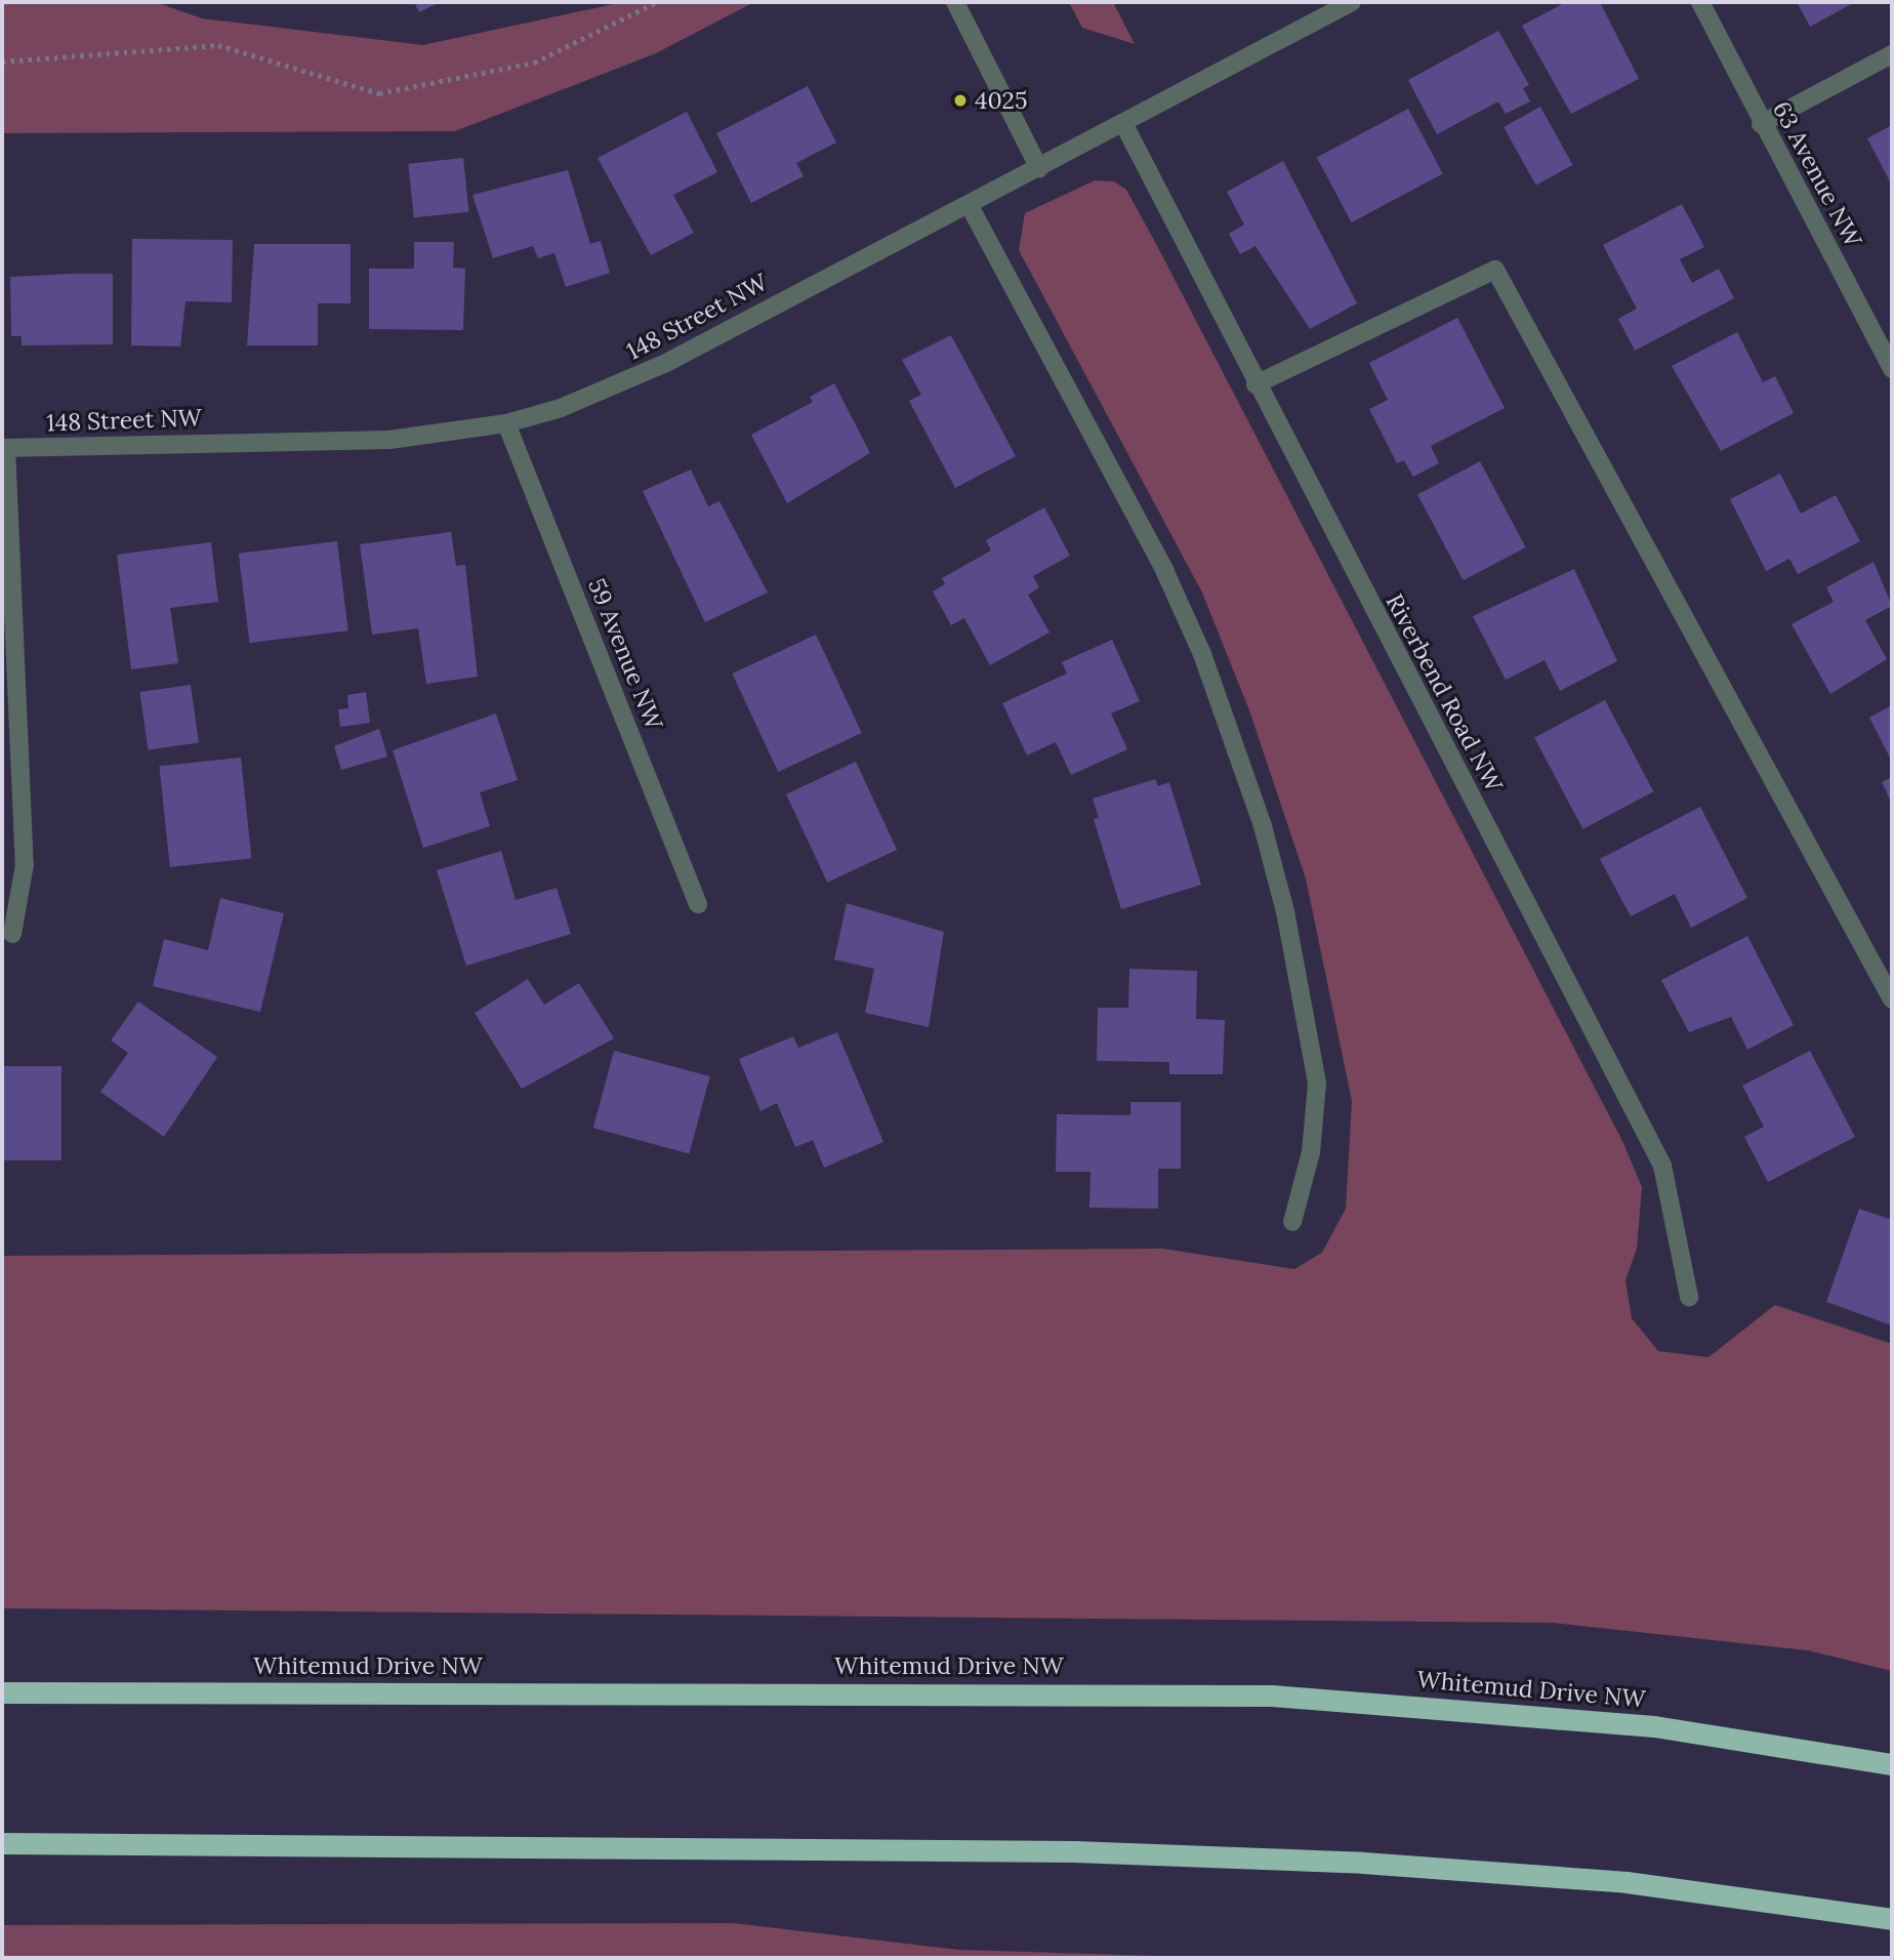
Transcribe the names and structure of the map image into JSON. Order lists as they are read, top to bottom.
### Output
{
  "streets": {
    "highway": ["Whitemud Drive NW"],
    "street": [
      "63 Avenue NW",
      "148 Street NW",
      "59 Avenue NW",
      "Riverbend Road NW"
    ]
  },
  "crossings": [
    ["148 Street NW", "59 Avenue NW"],
    ["148 Street NW", "Riverbend Road NW"]
  ],
  "places": ["4025"]
}
